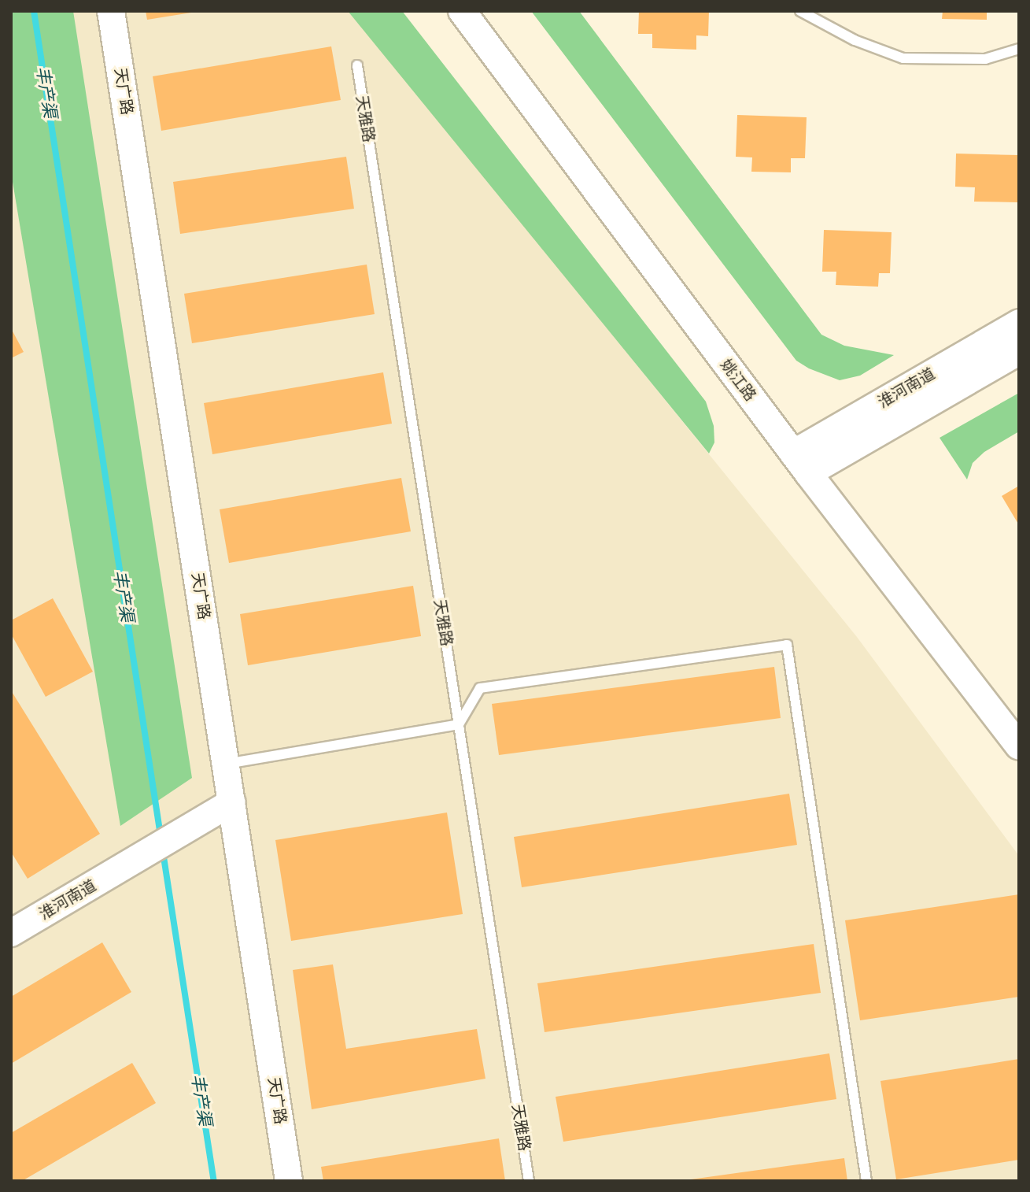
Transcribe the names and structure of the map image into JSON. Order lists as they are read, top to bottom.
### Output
{
  "streets": {
    "street": ["天广路", "姚江路", "淮河南道"],
    "lane": ["天雅路"]
  },
  "crossings": [
    ["天广路", "淮河南道"],
    ["姚江路", "淮河南道"]
  ],
  "water": ["丰产渠"]
}
